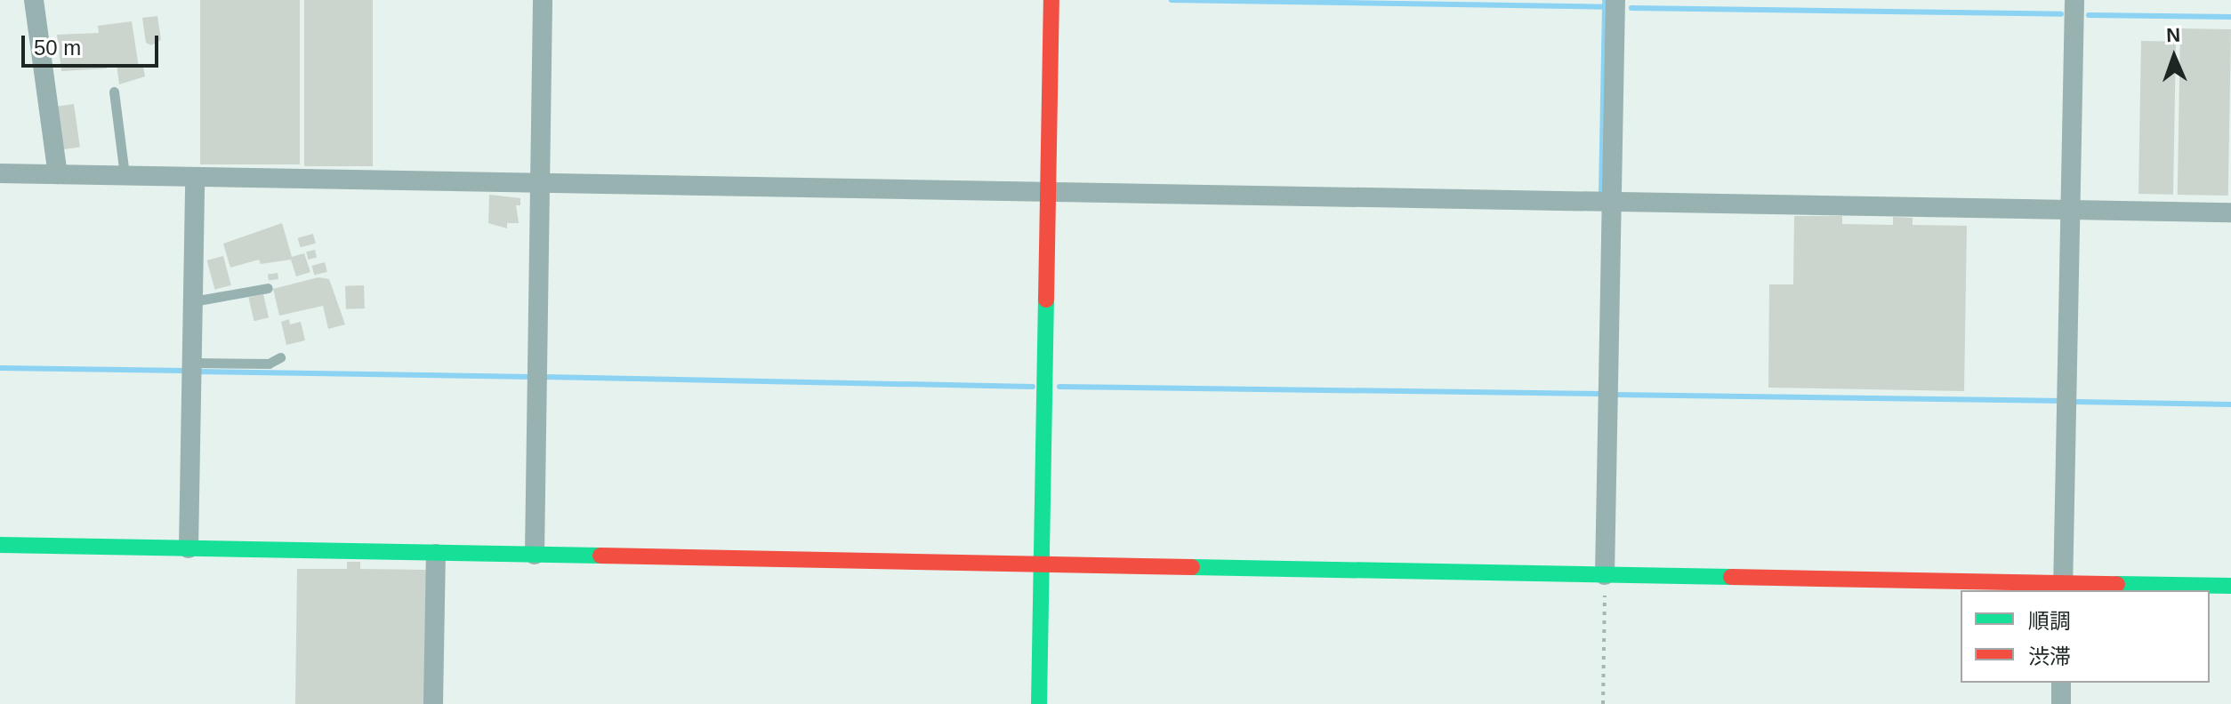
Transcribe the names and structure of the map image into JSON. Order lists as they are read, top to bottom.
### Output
{
  "legend": ["順調", "渋滞"],
  "scale_bar": "50 m",
  "north": "top"
}
